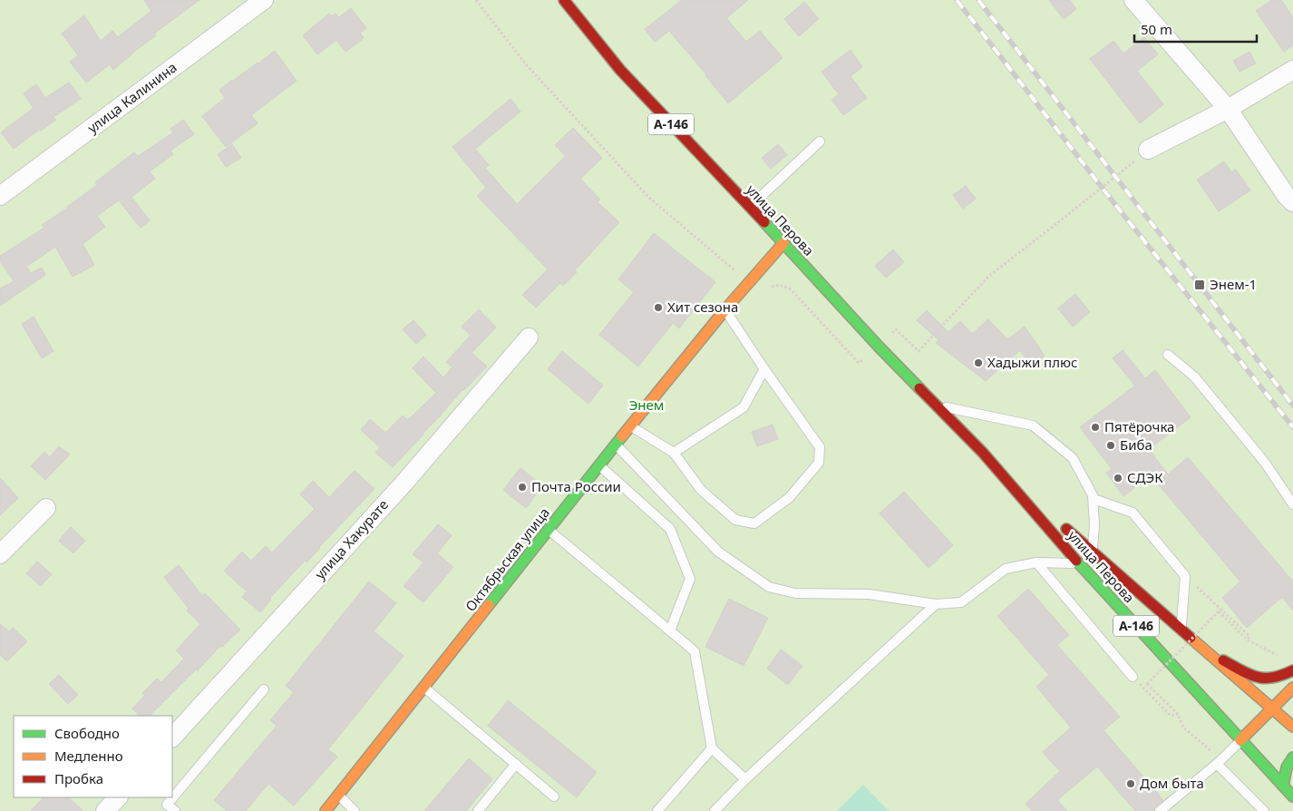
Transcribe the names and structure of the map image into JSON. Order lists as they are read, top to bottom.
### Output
{
  "streets": {
    "main road": ["А-146", "улица Перова", "Октябрьская улица"],
    "street": ["улица Калинина", "улица Хакурате"]
  },
  "crossings": [
    ["улица Перова", "Октябрьская улица"]
  ],
  "parks": ["Энем"],
  "places": {
    "transit": ["Энем-1"],
    "other": [
      "Хит сезона",
      "Хадыжи плюс",
      "Пятёрочка",
      "Биба",
      "СДЭК",
      "Почта России",
      "Дом быта"
    ]
  },
  "legend": ["Свободно", "Медленно", "Пробка"],
  "scale_bar": "50 m"
}
